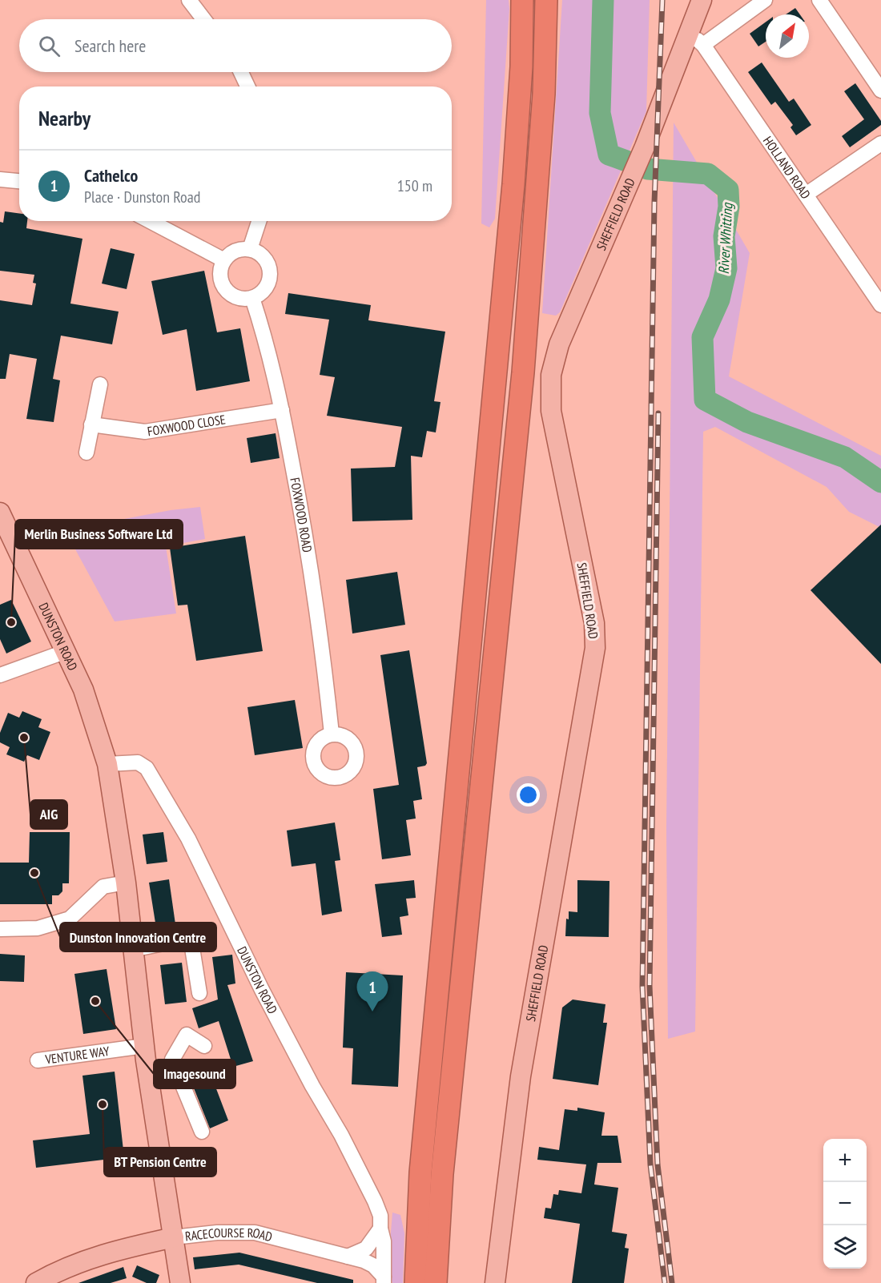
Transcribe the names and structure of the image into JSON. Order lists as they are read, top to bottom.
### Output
{
  "streets": {
    "main road": ["SHEFFIELD ROAD", "DUNSTON ROAD", "RACECOURSE ROAD"],
    "street": [
      "HOLLAND ROAD",
      "FOXWOOD CLOSE",
      "FOXWOOD ROAD",
      "VENTURE WAY"
    ]
  },
  "crossings": [
    ["HOLLAND ROAD", "SHEFFIELD ROAD"],
    ["FOXWOOD CLOSE", "FOXWOOD ROAD"],
    ["DUNSTON ROAD", "VENTURE WAY"],
    ["DUNSTON ROAD", "RACECOURSE ROAD"]
  ],
  "water": ["River Whitting"],
  "places": [
    "Merlin Business Software Ltd",
    "AIG",
    "Dunston Innovation Centre",
    "Imagesound",
    "BT Pension Centre"
  ],
  "north": "top right",
  "page": {
    "search": "Search here",
    "heading": "Nearby",
    "list": [
      {
        "mark": "1",
        "name": "Cathelco",
        "note": "Place · Dunston Road",
        "value": "150 m"
      }
    ],
    "pins": "1",
    "map_buttons": ["+", "−"]
  }
}
